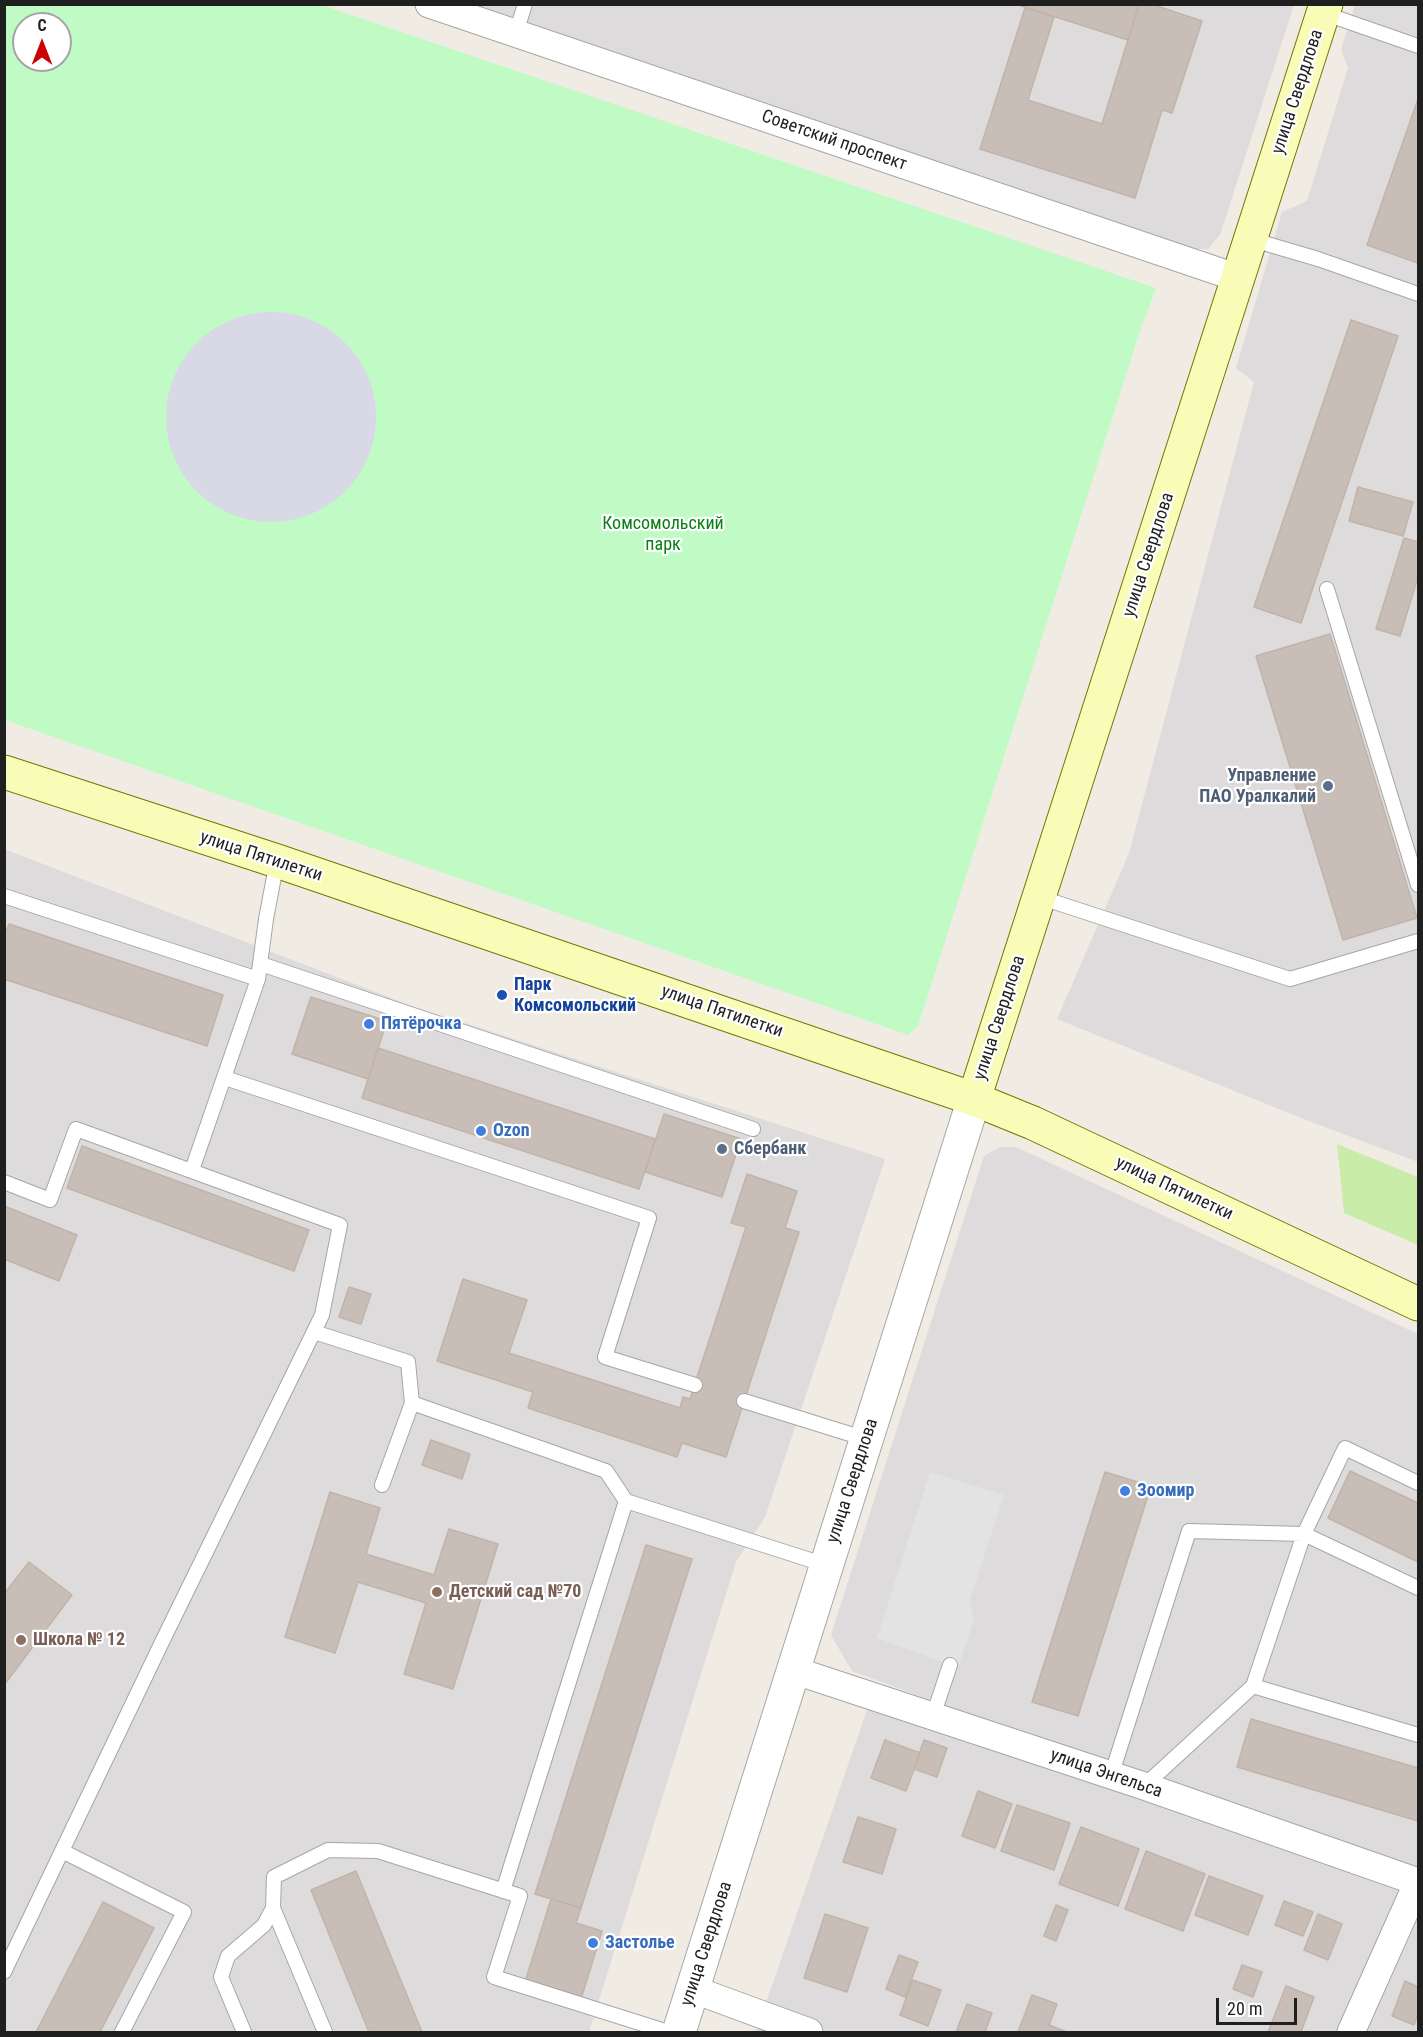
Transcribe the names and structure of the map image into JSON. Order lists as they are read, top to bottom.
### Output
{
  "streets": {
    "main road": ["улица Свердлова", "улица Пятилетки"],
    "street": ["Советский проспект", "улица Энгельса"]
  },
  "crossings": [
    ["улица Свердлова", "Советский проспект"],
    ["улица Свердлова", "улица Пятилетки"],
    ["улица Свердлова", "улица Энгельса"]
  ],
  "parks": ["Комсомольский парк"],
  "places": [
    "Управление ПАО Уралкалий",
    "Парк Комсомольский",
    "Пятёрочка",
    "Ozon",
    "Сбербанк",
    "Зоомир",
    "Детский сад №70",
    "Школа № 12",
    "Застолье"
  ],
  "scale_bar": "20 m",
  "north": "top"
}
